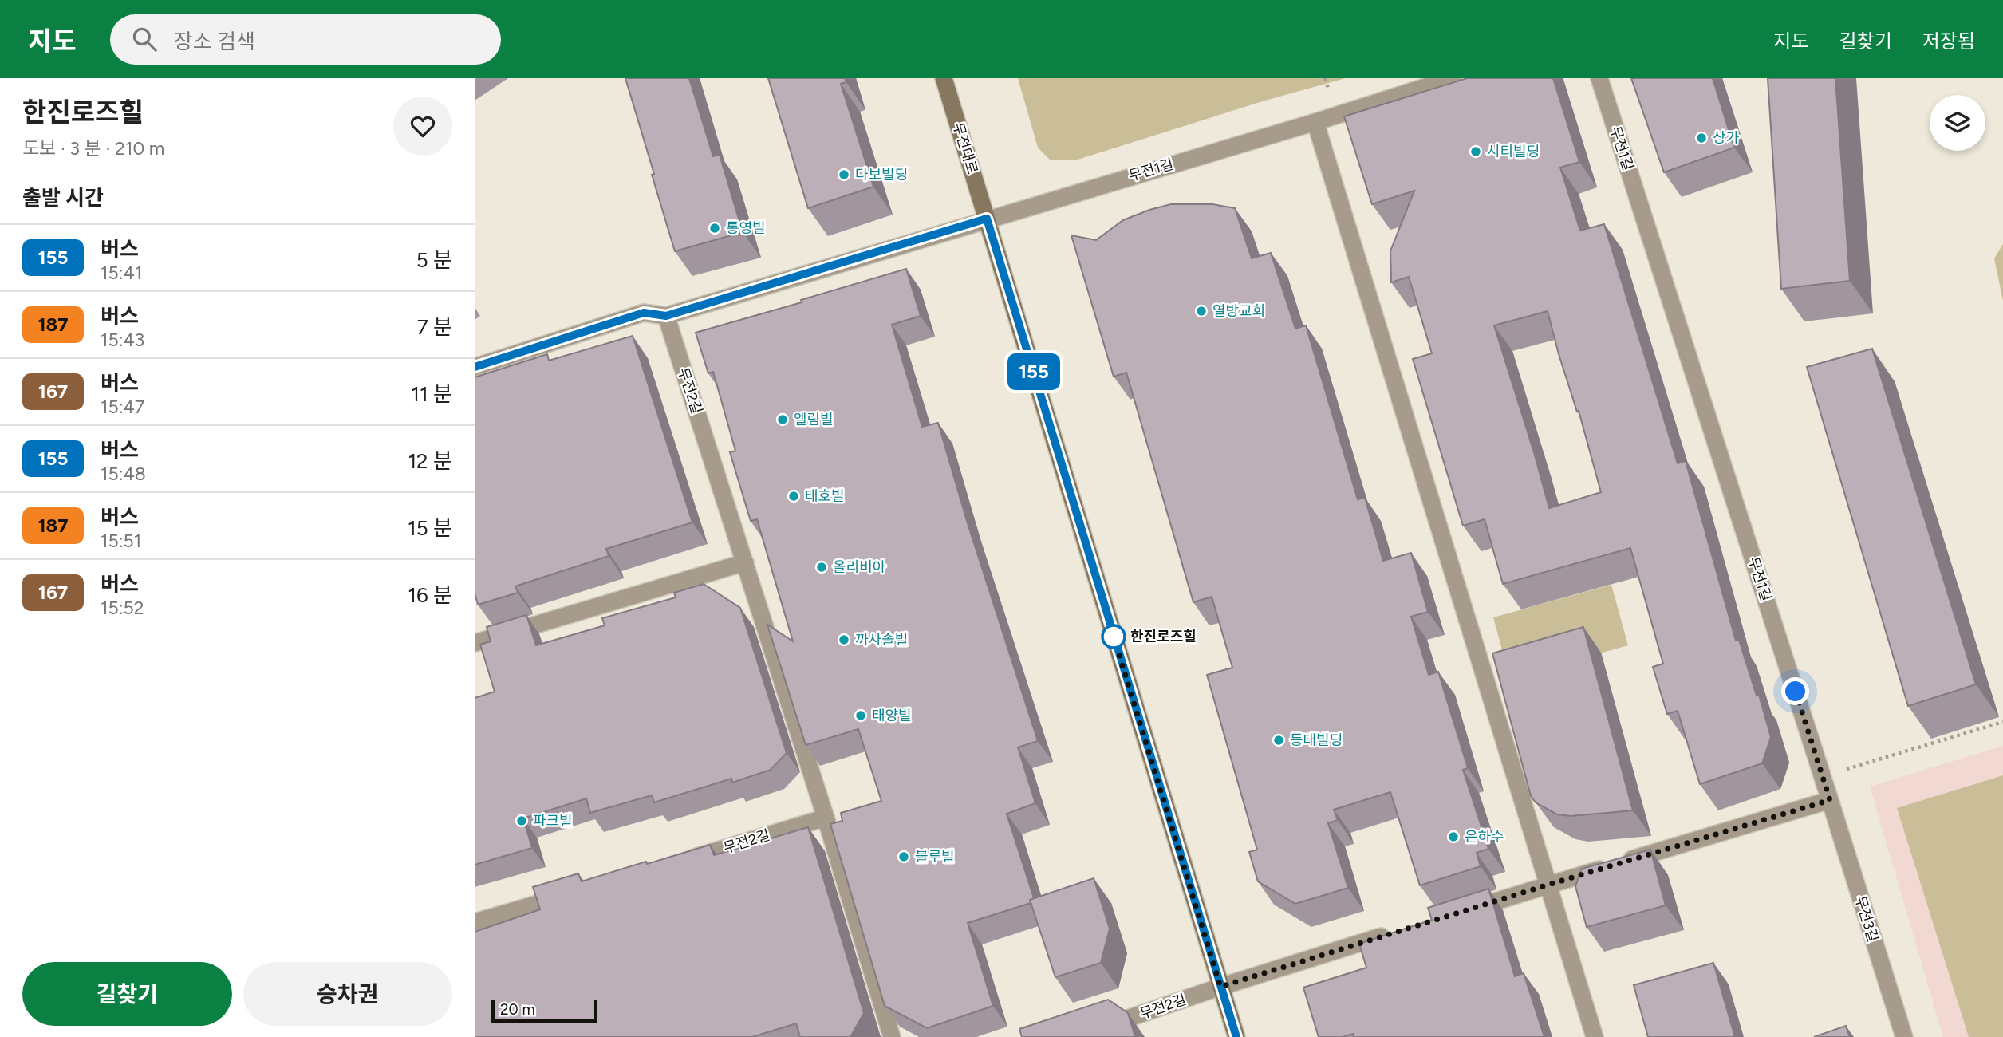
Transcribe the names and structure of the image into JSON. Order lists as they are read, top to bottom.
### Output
{
  "streets": {
    "street": [
      "무전대로",
      "무전1길",
      "무전2길",
      "무전3길"
    ]
  },
  "crossings": [
    ["무전대로", "무전1길"],
    ["무전대로", "무전2길"],
    ["무전1길", "무전3길"]
  ],
  "places": [
    "상가",
    "시티빌딩",
    "다보빌딩",
    "통영빌",
    "열방교회",
    "엘림빌",
    "태호빌",
    "올리비아",
    "한진로즈힐",
    "까사솔빌",
    "태양빌",
    "등대빌딩",
    "파크빌",
    "은하수",
    "블루빌"
  ],
  "lines": ["bus line 155"],
  "scale_bar": "20 m",
  "page": {
    "header": "지도",
    "search": "장소 검색",
    "nav": ["지도", "길찾기", "저장됨"],
    "heading": [
      ["한진로즈힐", "도보 · 3 분 · 210 m"],
      "출발 시간"
    ],
    "on_map": "155",
    "list": [
      {
        "mark": "155",
        "name": "버스",
        "note": "15:41",
        "value": "5 분"
      },
      {
        "mark": "187",
        "name": "버스",
        "note": "15:43",
        "value": "7 분"
      },
      {
        "mark": "167",
        "name": "버스",
        "note": "15:47",
        "value": "11 분"
      },
      {
        "mark": "155",
        "name": "버스",
        "note": "15:48",
        "value": "12 분"
      },
      {
        "mark": "187",
        "name": "버스",
        "note": "15:51",
        "value": "15 분"
      },
      {
        "mark": "167",
        "name": "버스",
        "note": "15:52",
        "value": "16 분"
      }
    ],
    "buttons": ["길찾기", "승차권"],
    "scale": "20 m"
  }
}
